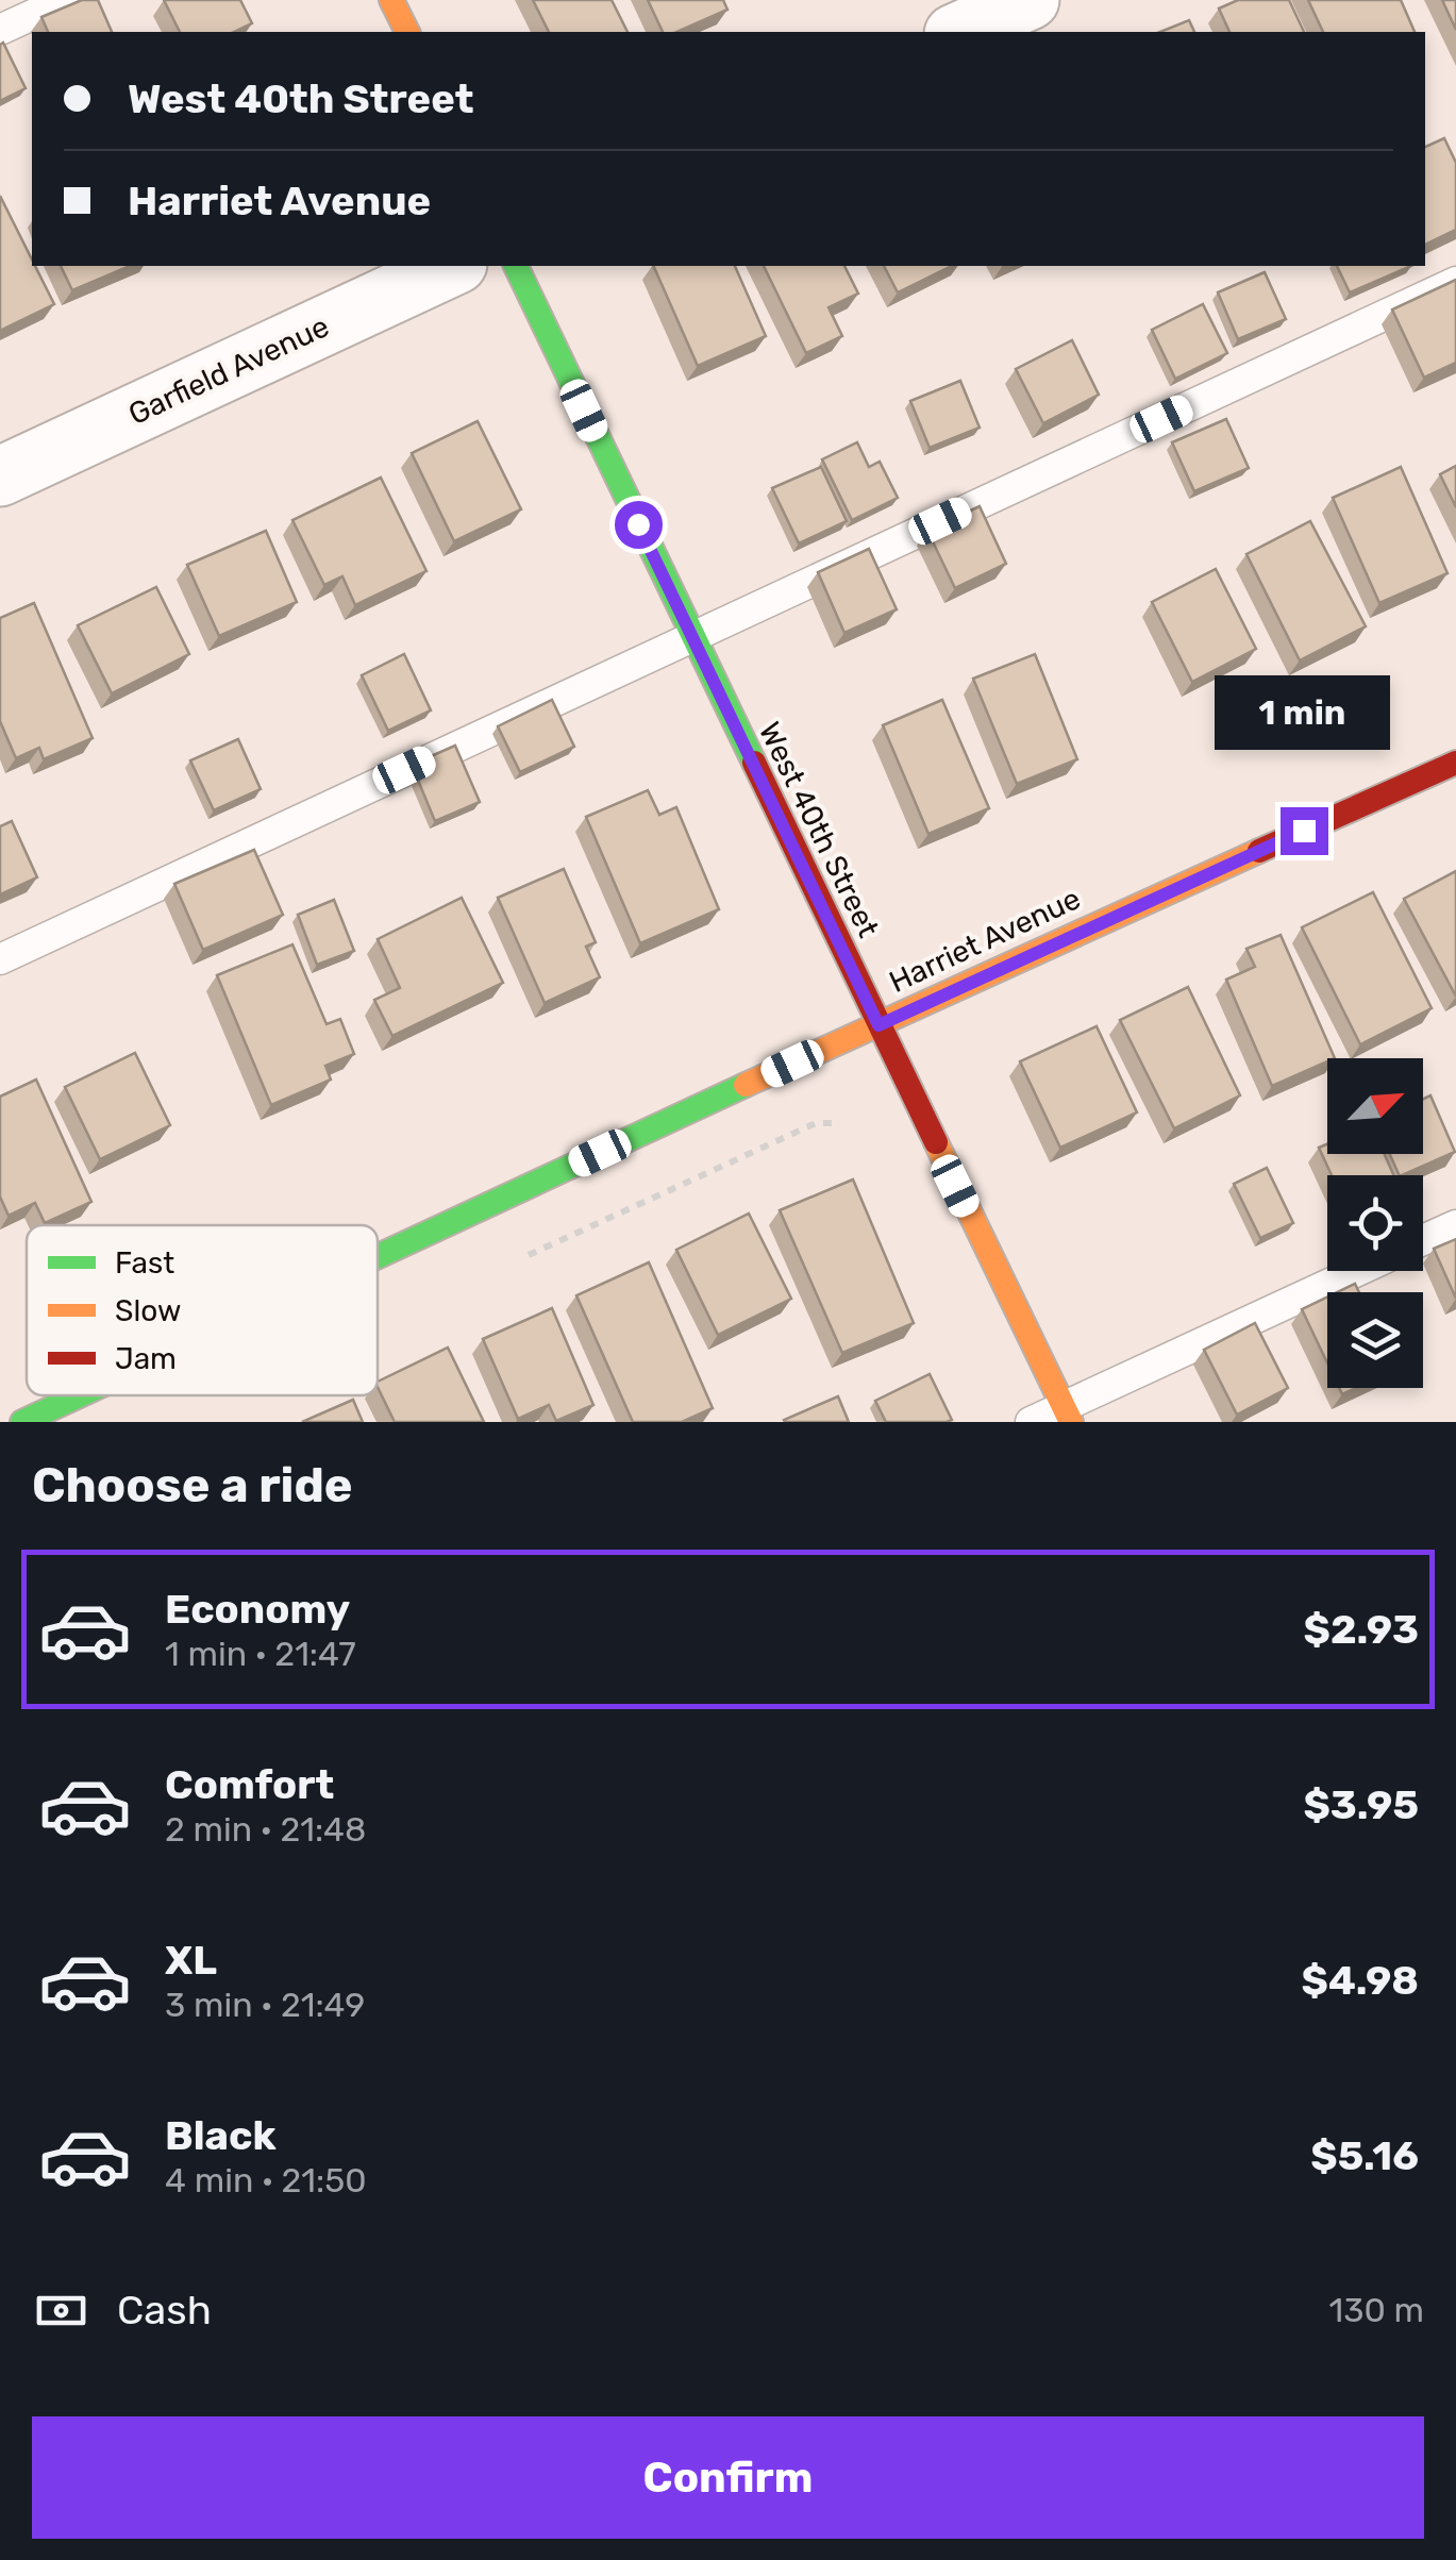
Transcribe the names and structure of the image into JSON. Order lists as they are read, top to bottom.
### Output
{
  "streets": {
    "street": ["Garfield Avenue", "West 40th Street", "Harriet Avenue"]
  },
  "crossings": [
    ["West 40th Street", "Harriet Avenue"]
  ],
  "legend": ["Fast", "Slow", "Jam"],
  "north": "top right",
  "page": {
    "banner": ["West 40th Street", "Harriet Avenue"],
    "bubble": "1 min",
    "heading": "Choose a ride",
    "list": [
      {
        "name": "Economy",
        "note": "1 min · 21:47",
        "value": "$2.93"
      },
      {
        "name": "Comfort",
        "note": "2 min · 21:48",
        "value": "$3.95"
      },
      {
        "name": "XL",
        "note": "3 min · 21:49",
        "value": "$4.98"
      },
      {
        "name": "Black",
        "note": "4 min · 21:50",
        "value": "$5.16"
      }
    ],
    "pay": ["Cash", "130 m"],
    "buttons": "Confirm"
  }
}
